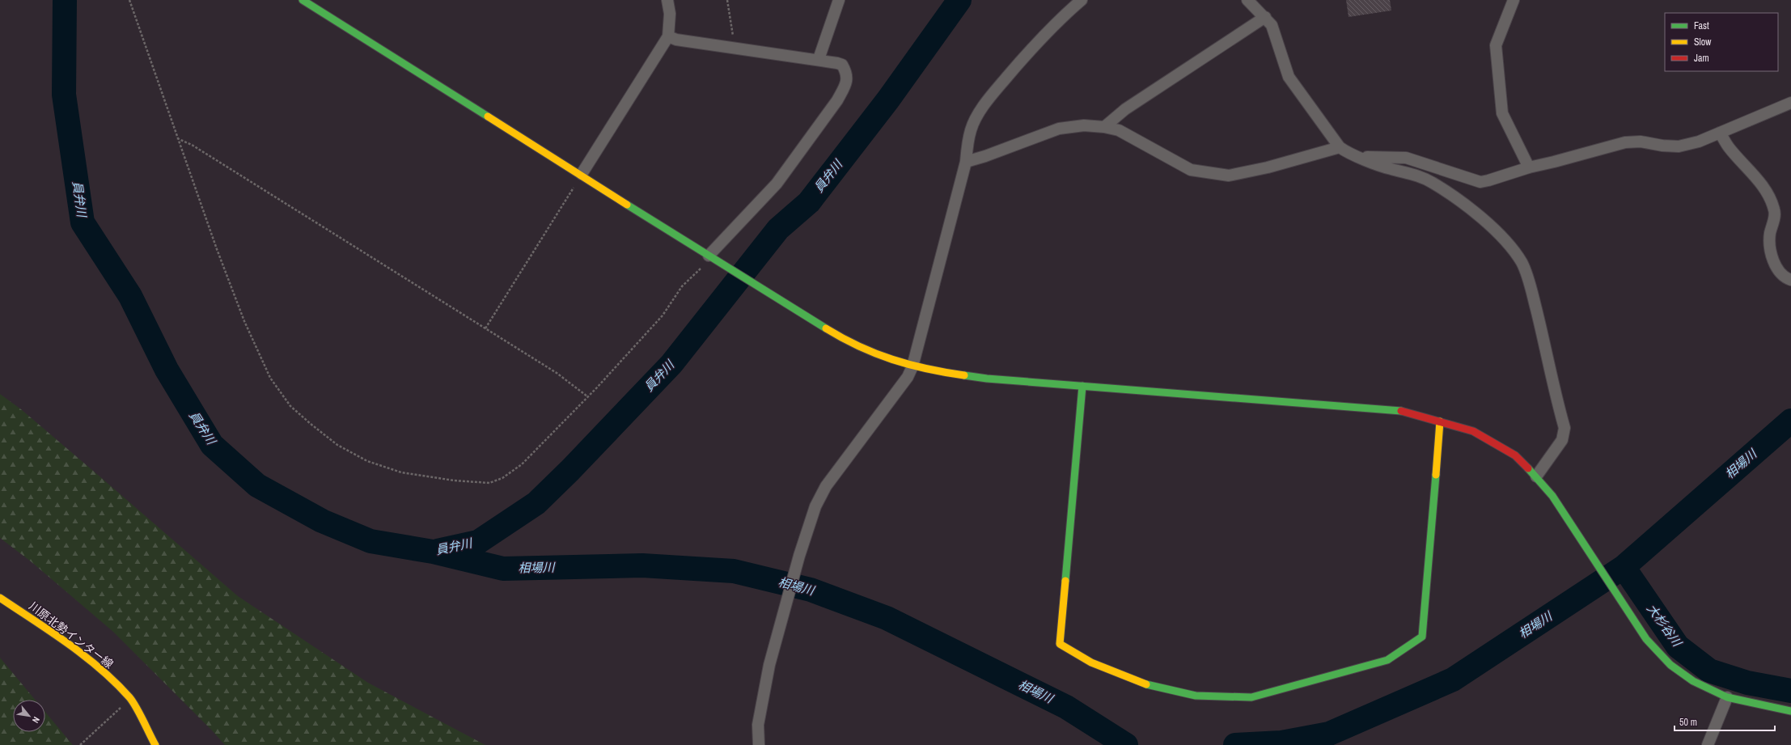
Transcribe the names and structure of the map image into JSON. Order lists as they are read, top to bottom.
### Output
{
  "streets": {
    "street": ["川原北勢インター線"]
  },
  "water": ["員弁川", "相場川", "大杉谷川"],
  "legend": ["Fast", "Slow", "Jam"],
  "scale_bar": "50 m",
  "north": "bottom right"
}
